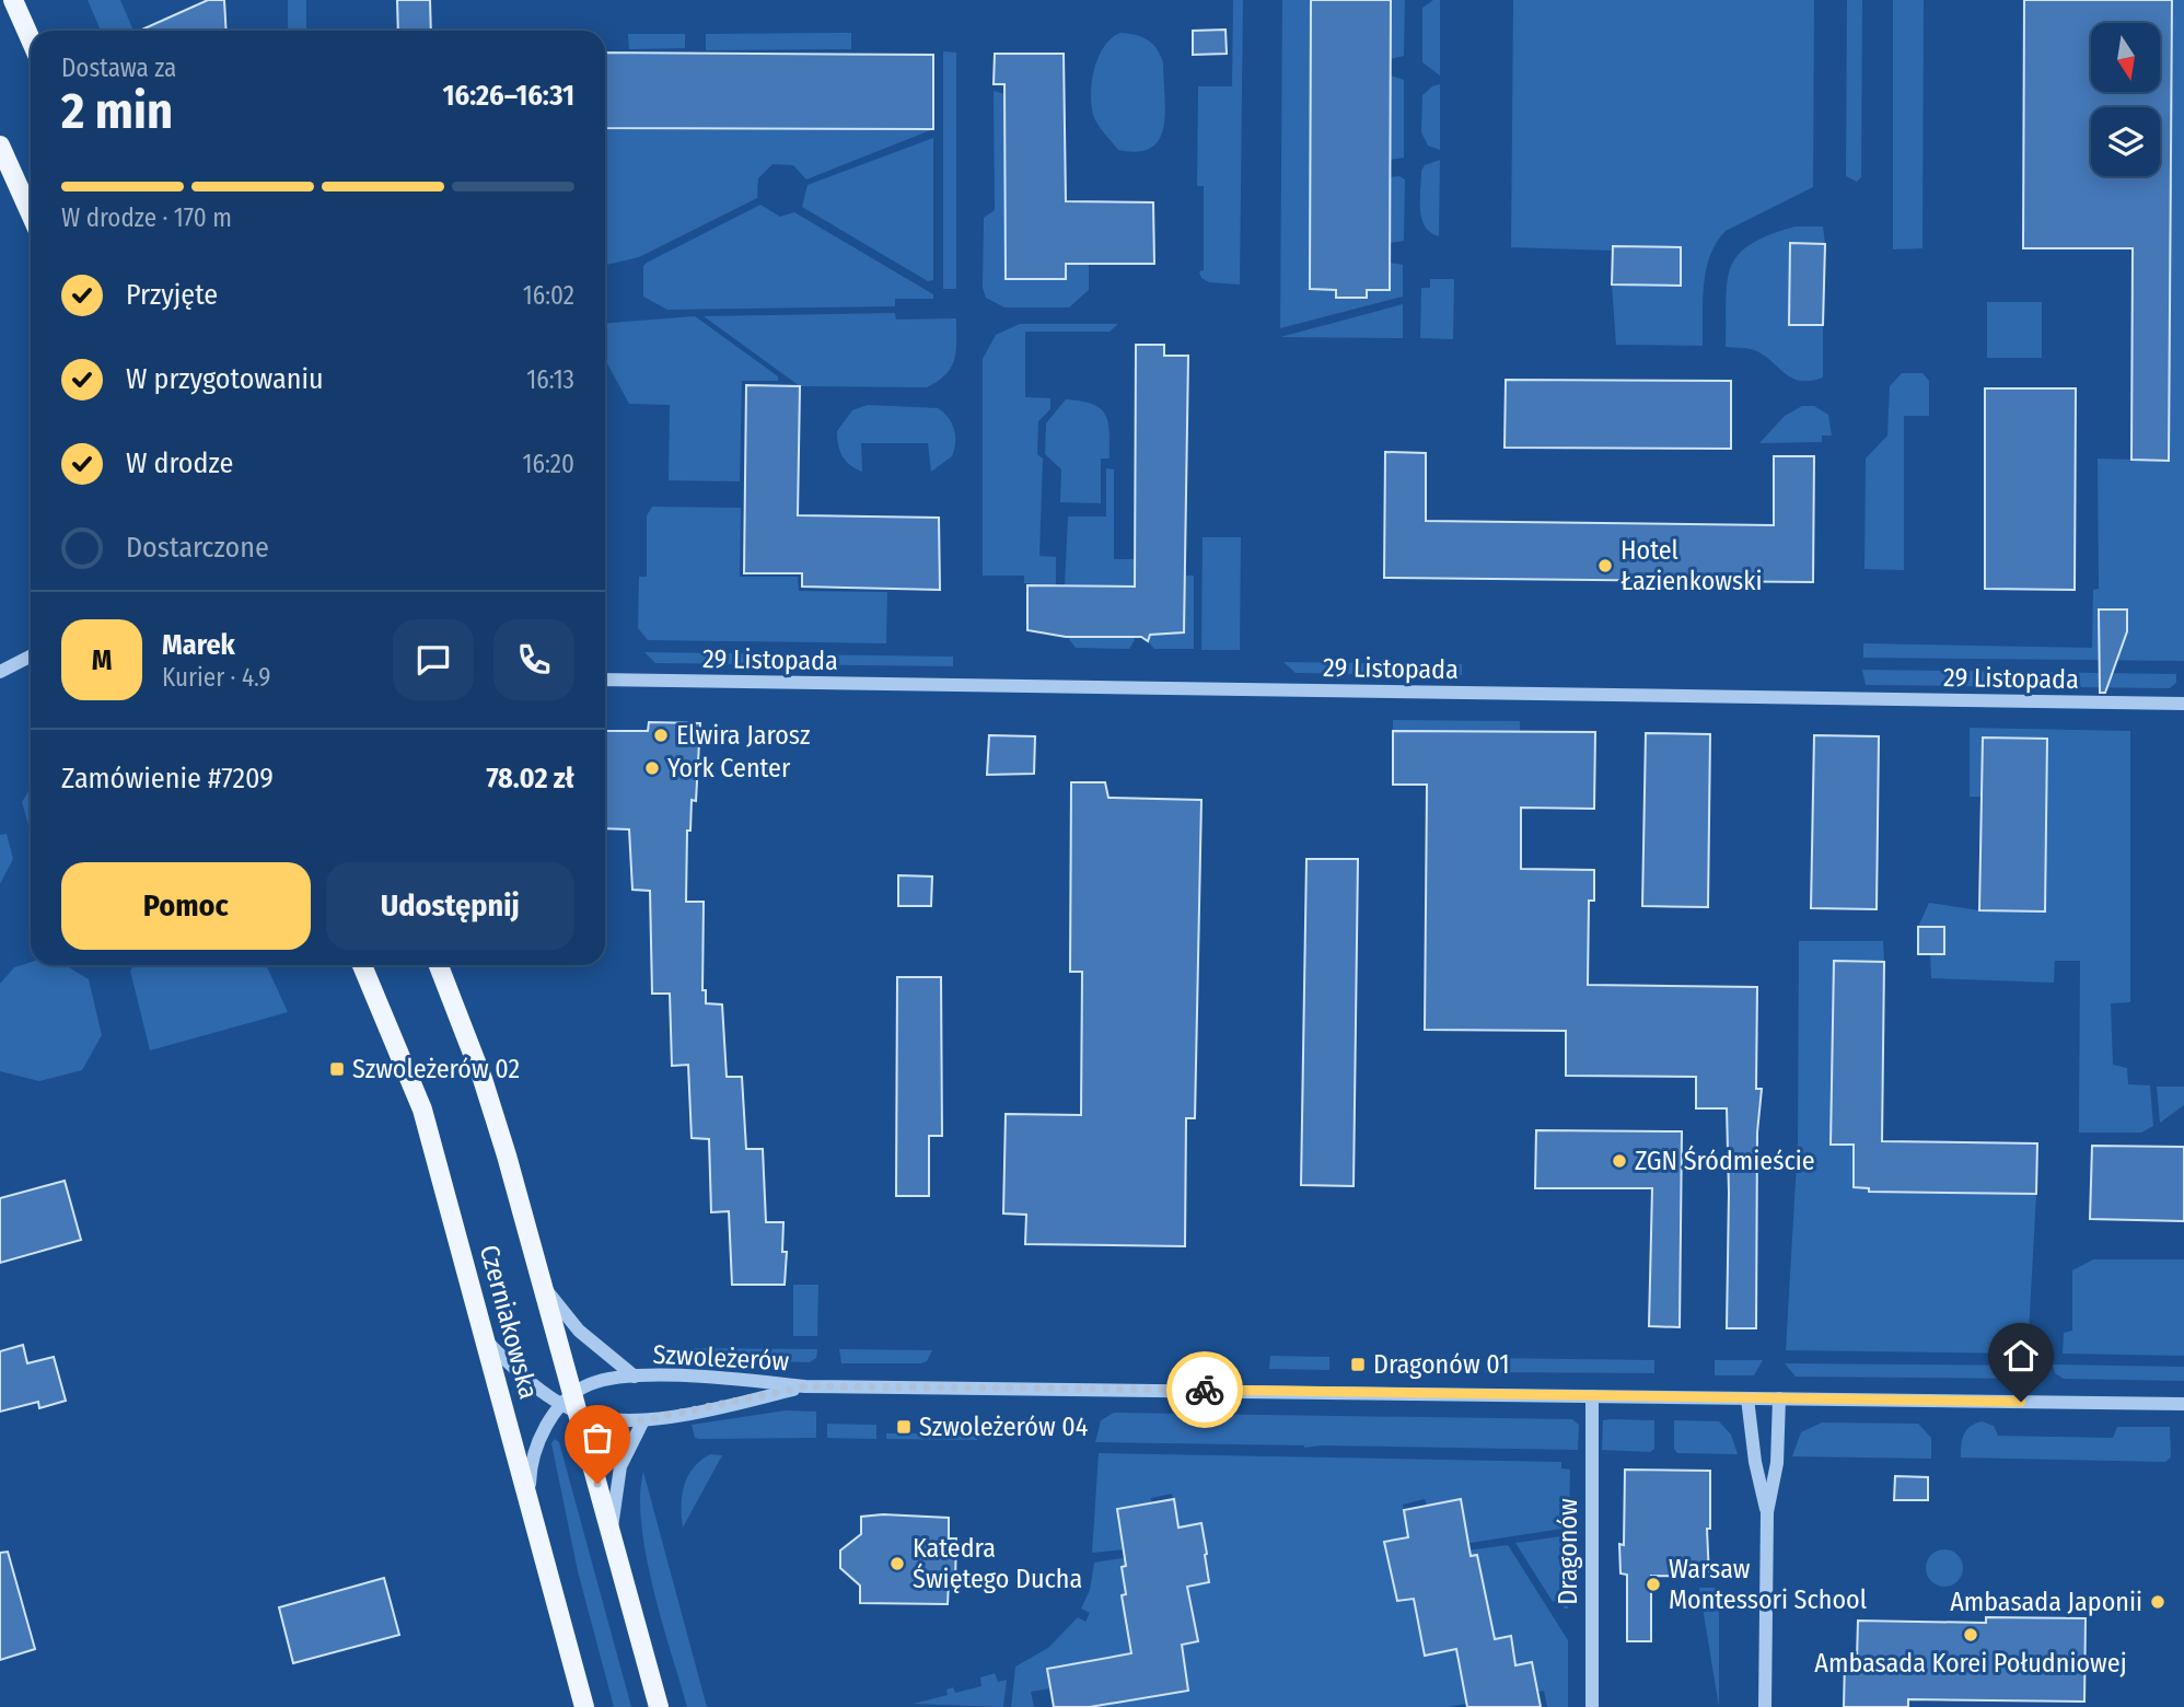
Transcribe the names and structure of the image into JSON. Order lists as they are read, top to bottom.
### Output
{
  "streets": {
    "main road": ["Czerniakowska"],
    "street": ["29 Listopada", "Szwoleżerów", "Dragonów"]
  },
  "crossings": [
    ["Czerniakowska", "Szwoleżerów"],
    ["Szwoleżerów", "Dragonów"]
  ],
  "places": {
    "other": [
      "Hotel Łazienkowski",
      "Elwira Jarosz",
      "York Center",
      "ZGN Śródmieście",
      "Katedra Świętego Ducha",
      "Warsaw Montessori School",
      "Ambasada Japonii",
      "Ambasada Korei Południowej"
    ],
    "transit": ["Szwoleżerów 02", "Dragonów 01", "Szwoleżerów 04"]
  },
  "north": "bottom",
  "page": {
    "heading": ["2 min", "Dostawa za", "16:26–16:31"],
    "panel": [
      "Marek",
      "Kurier · 4.9",
      "Zamówienie #7209",
      "78.02 zł"
    ],
    "bar": "W drodze · 170 m",
    "list": [
      ["Przyjęte", "16:02"],
      ["W przygotowaniu", "16:13"],
      ["W drodze", "16:20"],
      "Dostarczone"
    ],
    "round": "M",
    "buttons": ["Pomoc", "Udostępnij"]
  }
}
